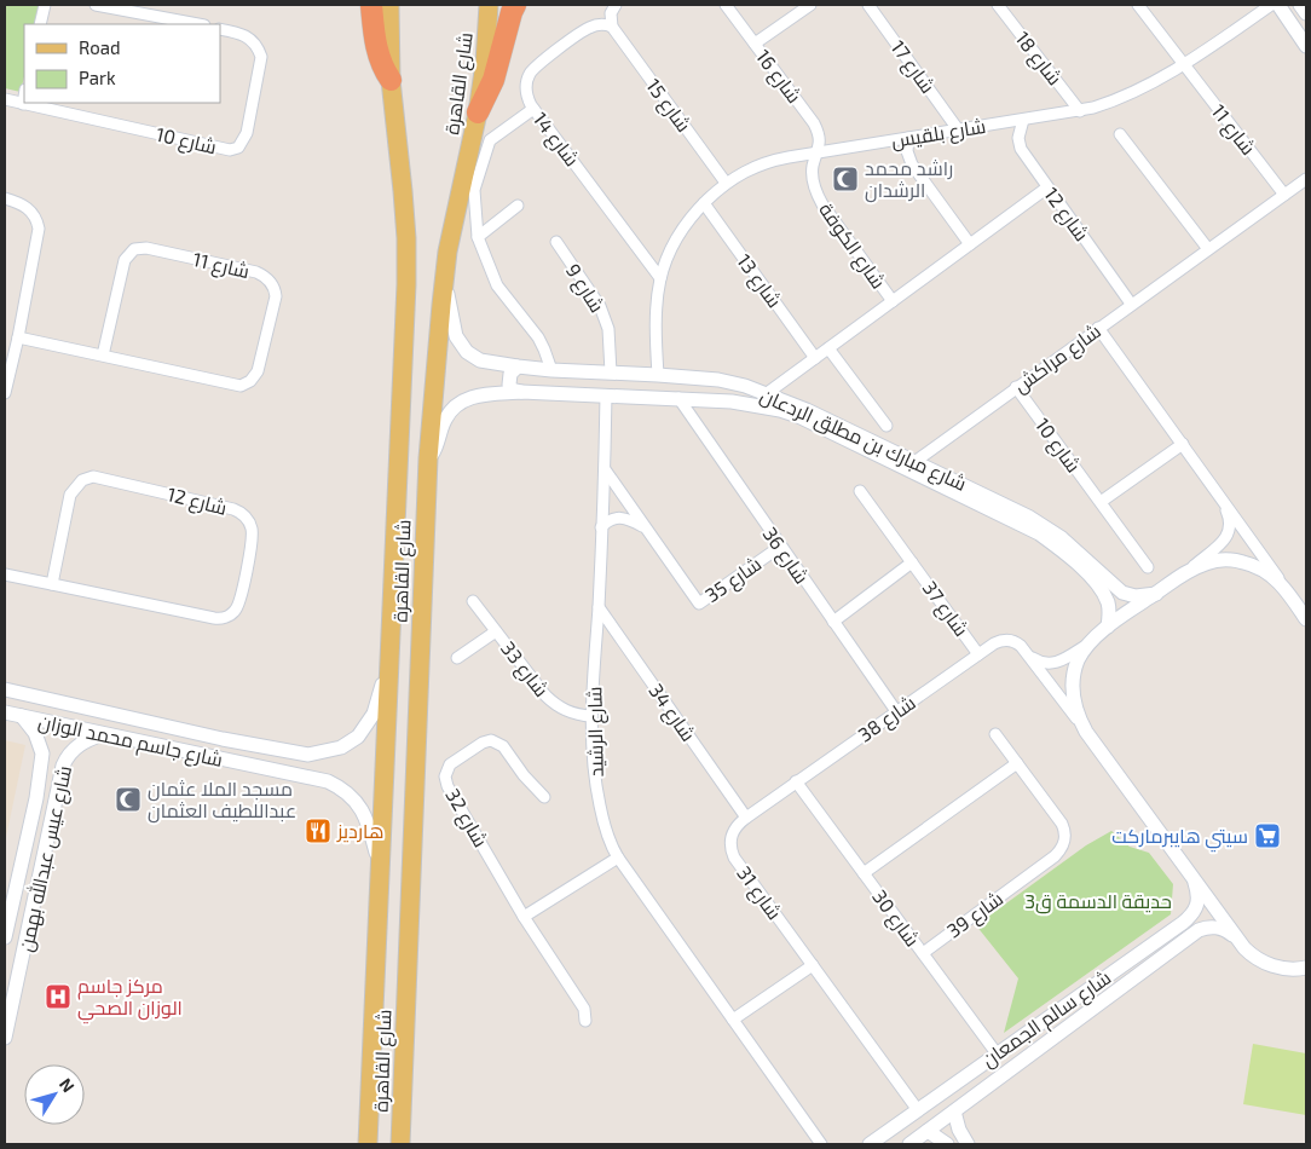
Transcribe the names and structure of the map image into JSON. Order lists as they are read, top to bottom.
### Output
{
  "streets": {
    "main road": ["شارع القاهرة"],
    "street": [
      "شارع 18",
      "شارع 17",
      "شارع 16",
      "شارع 15",
      "شارع 11",
      "شارع بلقيس",
      "شارع 14",
      "شارع 10",
      "شارع 12",
      "شارع الكوفة",
      "شارع 13",
      "شارع 9",
      "شارع مراكش",
      "شارع مبارك بن مطلق الردعان",
      "شارع 36",
      "شارع 35",
      "شارع 37",
      "شارع 33",
      "شارع 34",
      "شارع 38",
      "شارع الرشيد",
      "شارع جاسم محمد الوزان",
      "شارع 32",
      "شارع عيس عبدالله بهمن",
      "شارع 31",
      "شارع 39",
      "شارع 30",
      "شارع سالم الجمعان"
    ]
  },
  "crossings": [
    ["شارع 18", "شارع بلقيس"],
    ["شارع 17", "شارع بلقيس"],
    ["شارع 16", "شارع بلقيس"],
    ["شارع 16", "شارع الكوفة"],
    ["شارع القاهرة", "شارع مبارك بن مطلق الردعان"],
    ["شارع القاهرة", "شارع جاسم محمد الوزان"],
    ["شارع 15", "شارع بلقيس"],
    ["شارع 15", "شارع 14"],
    ["شارع 11", "شارع بلقيس"],
    ["شارع 11", "شارع مراكش"],
    ["شارع بلقيس", "شارع 14"],
    ["شارع بلقيس", "شارع 12"],
    ["شارع بلقيس", "شارع الكوفة"],
    ["شارع بلقيس", "شارع 13"],
    ["شارع بلقيس", "شارع مبارك بن مطلق الردعان"],
    ["شارع 10", "شارع مراكش"],
    ["شارع 12", "شارع الكوفة"],
    ["شارع 12", "شارع مراكش"],
    ["شارع الكوفة", "شارع 13"],
    ["شارع الكوفة", "شارع مبارك بن مطلق الردعان"],
    ["شارع 9", "شارع مبارك بن مطلق الردعان"],
    ["شارع مراكش", "شارع مبارك بن مطلق الردعان"],
    ["شارع مبارك بن مطلق الردعان", "شارع 36"],
    ["شارع مبارك بن مطلق الردعان", "شارع الرشيد"],
    ["شارع 36", "شارع 35"],
    ["شارع 36", "شارع 37"],
    ["شارع 36", "شارع 38"],
    ["شارع 35", "شارع الرشيد"],
    ["شارع 37", "شارع 38"],
    ["شارع 33", "شارع الرشيد"],
    ["شارع 34", "شارع 38"],
    ["شارع 34", "شارع الرشيد"],
    ["شارع 34", "شارع 31"],
    ["شارع 38", "شارع 31"],
    ["شارع 38", "شارع 30"],
    ["شارع جاسم محمد الوزان", "شارع عيس عبدالله بهمن"],
    ["شارع 31", "شارع سالم الجمعان"],
    ["شارع 39", "شارع 30"],
    ["شارع 30", "شارع سالم الجمعان"]
  ],
  "parks": ["حديقة الدسمة ق3"],
  "places": {
    "mosque": ["راشد محمد الرشدان", "مسجد الملا عثمان عبداللطيف العثمان"],
    "restaurant": ["هارديز"],
    "supermarket": ["سيتي هايبرماركت"],
    "hospital": ["مركز جاسم الوزان الصحي"]
  },
  "legend": ["Road", "Park"],
  "north": "top right"
}
